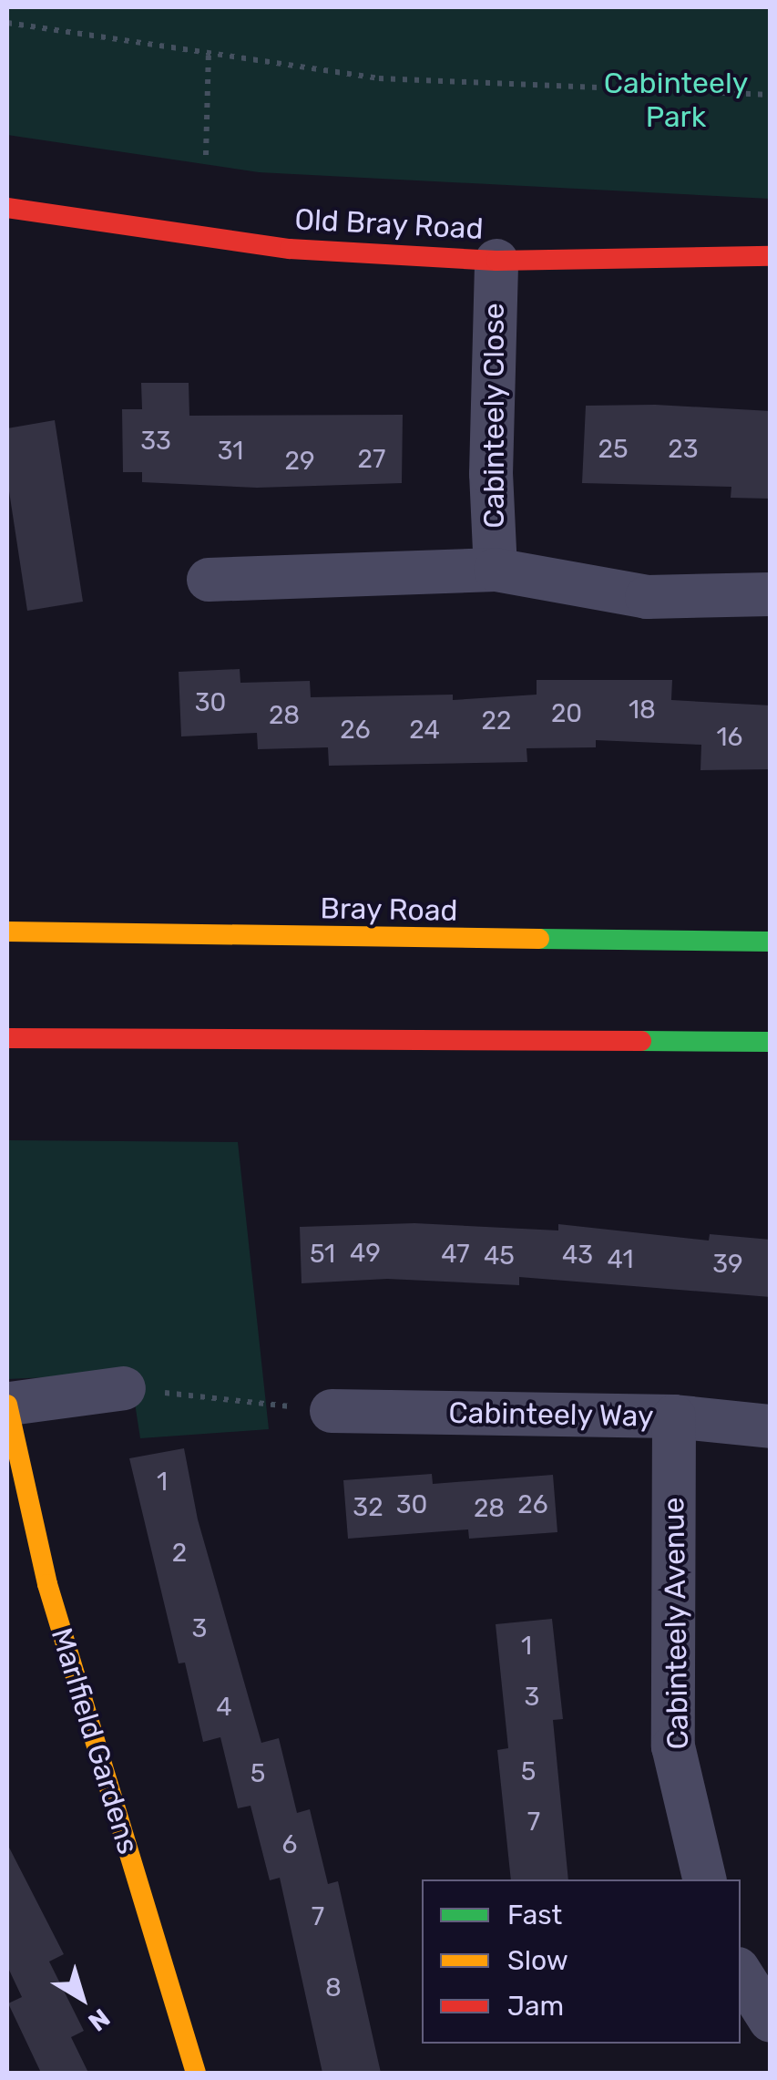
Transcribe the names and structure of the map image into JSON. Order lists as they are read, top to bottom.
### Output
{
  "streets": {
    "main road": ["Old Bray Road", "Bray Road", "Marlfield Gardens"],
    "street": ["Cabinteely Close", "Cabinteely Way", "Cabinteely Avenue"]
  },
  "crossings": [
    ["Old Bray Road", "Cabinteely Close"],
    ["Cabinteely Way", "Cabinteely Avenue"]
  ],
  "parks": ["Cabinteely Park"],
  "house_numbers": [
    "33",
    "25",
    "23",
    "31",
    "27",
    "29",
    "30",
    "18",
    "20",
    "28",
    "22",
    "26",
    "24",
    "16",
    "49",
    "51",
    "47",
    "43",
    "45",
    "41",
    "39",
    "1",
    "30",
    "26",
    "32",
    "28",
    "2",
    "3",
    "1",
    "3",
    "4",
    "5",
    "5",
    "7",
    "6",
    "7",
    "8"
  ],
  "legend": ["Fast", "Slow", "Jam"],
  "north": "bottom right"
}
